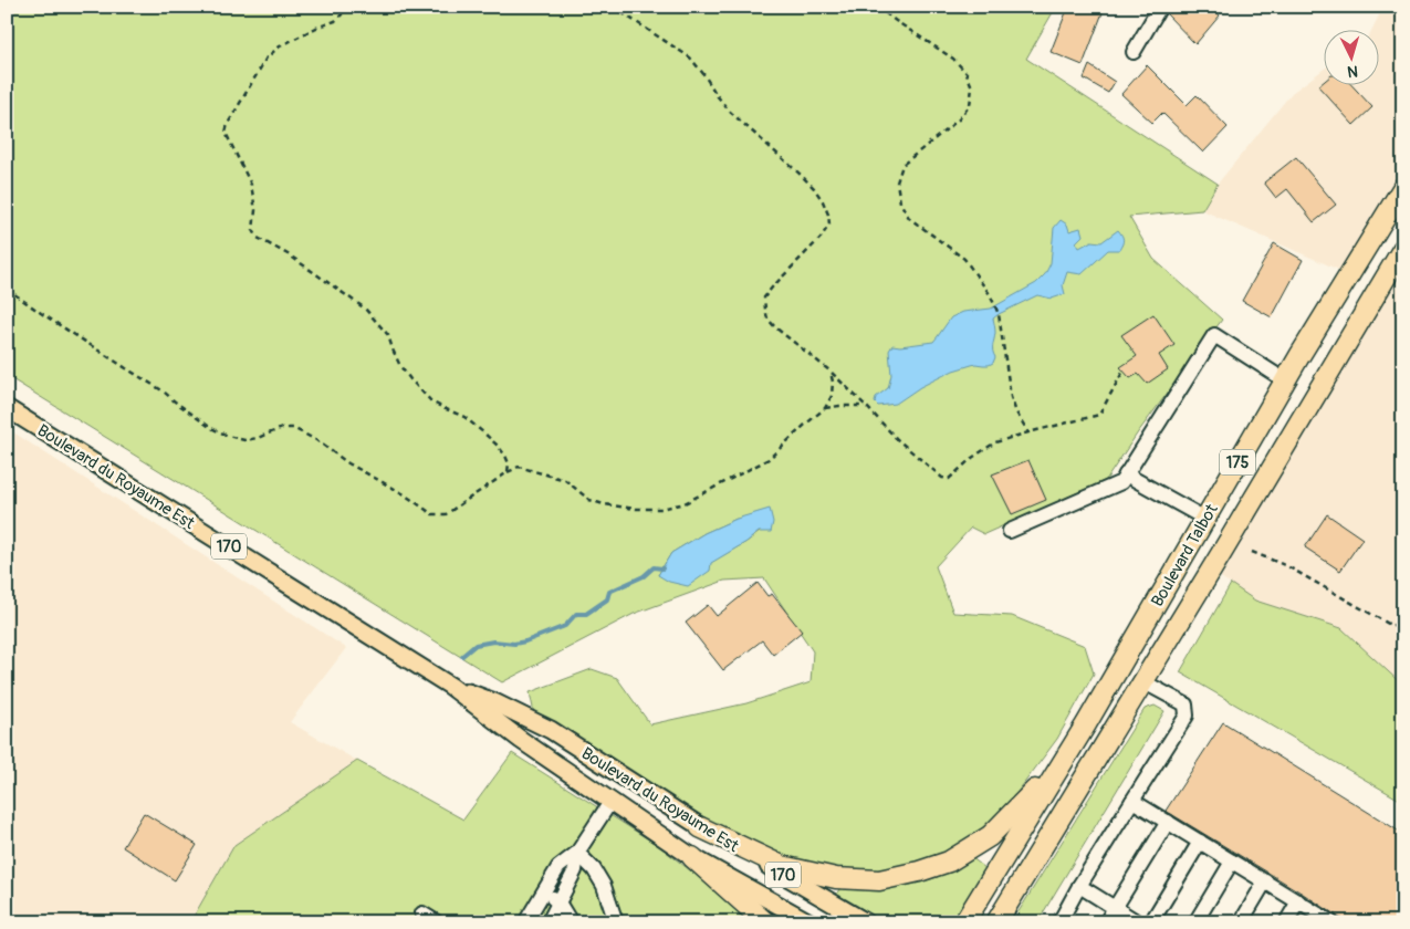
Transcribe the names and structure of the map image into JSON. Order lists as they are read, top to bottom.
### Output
{
  "streets": {
    "highway": ["175", "Boulevard Talbot"],
    "main road": ["Boulevard du Royaume Est", "170"]
  },
  "north": "bottom"
}
